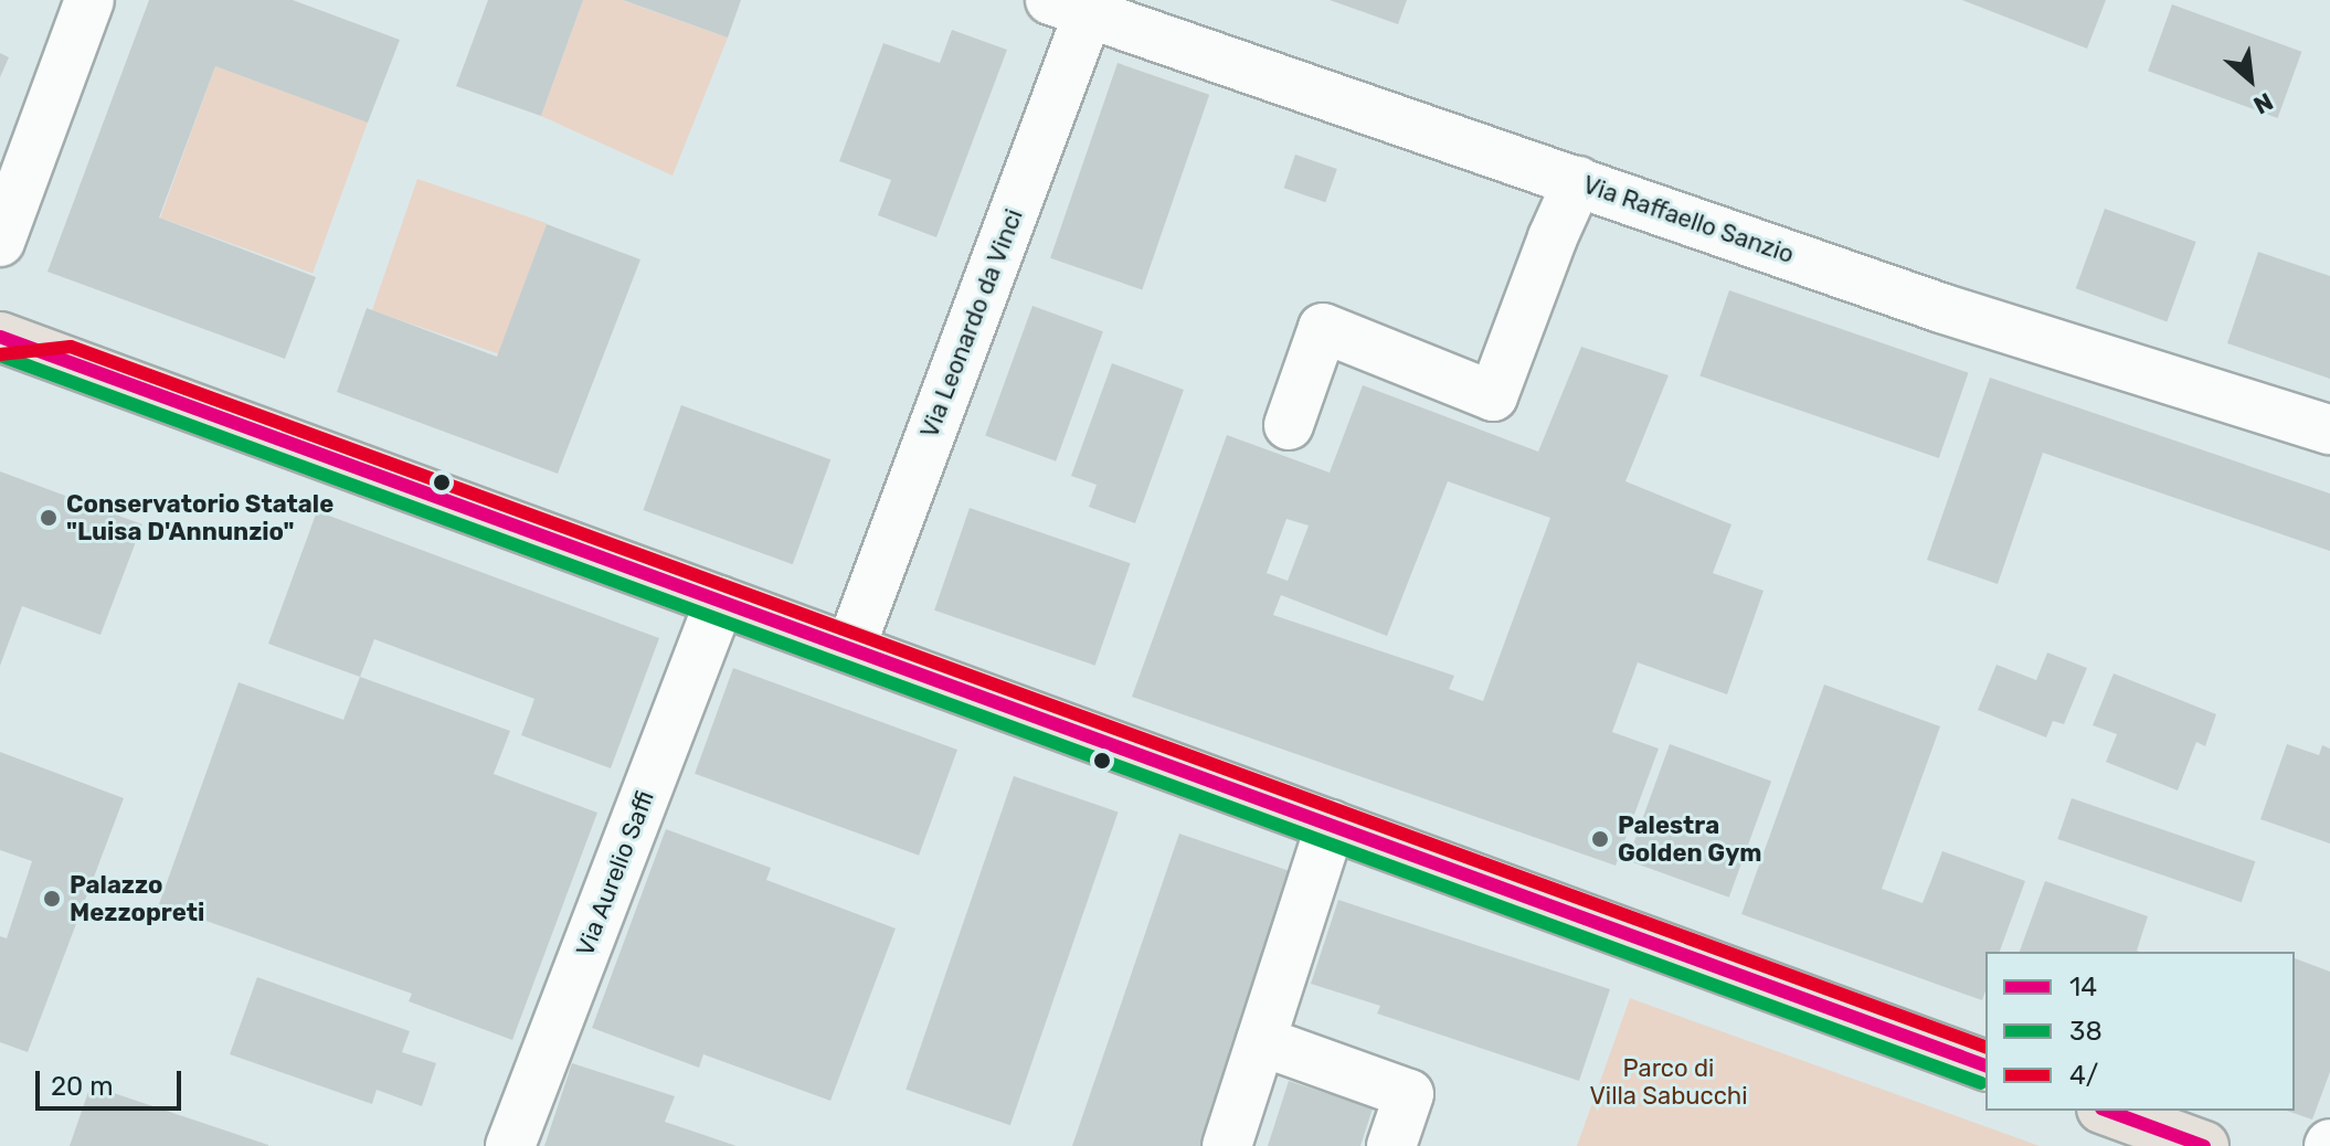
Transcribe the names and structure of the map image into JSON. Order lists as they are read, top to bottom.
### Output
{
  "streets": {
    "street": ["Via Raffaello Sanzio", "Via Leonardo da Vinci", "Via Aurelio Saffi"]
  },
  "crossings": [
    ["Via Raffaello Sanzio", "Via Leonardo da Vinci"]
  ],
  "parks": ["Parco di Villa Sabucchi"],
  "places": ["Conservatorio Statale \"Luisa D'Annunzio\"", "Palestra Golden Gym", "Palazzo Mezzopreti"],
  "lines": ["transit line 14", "transit line 4/", "transit line 38"],
  "legend": ["14", "38", "4/"],
  "scale_bar": "20 m",
  "north": "bottom right"
}
